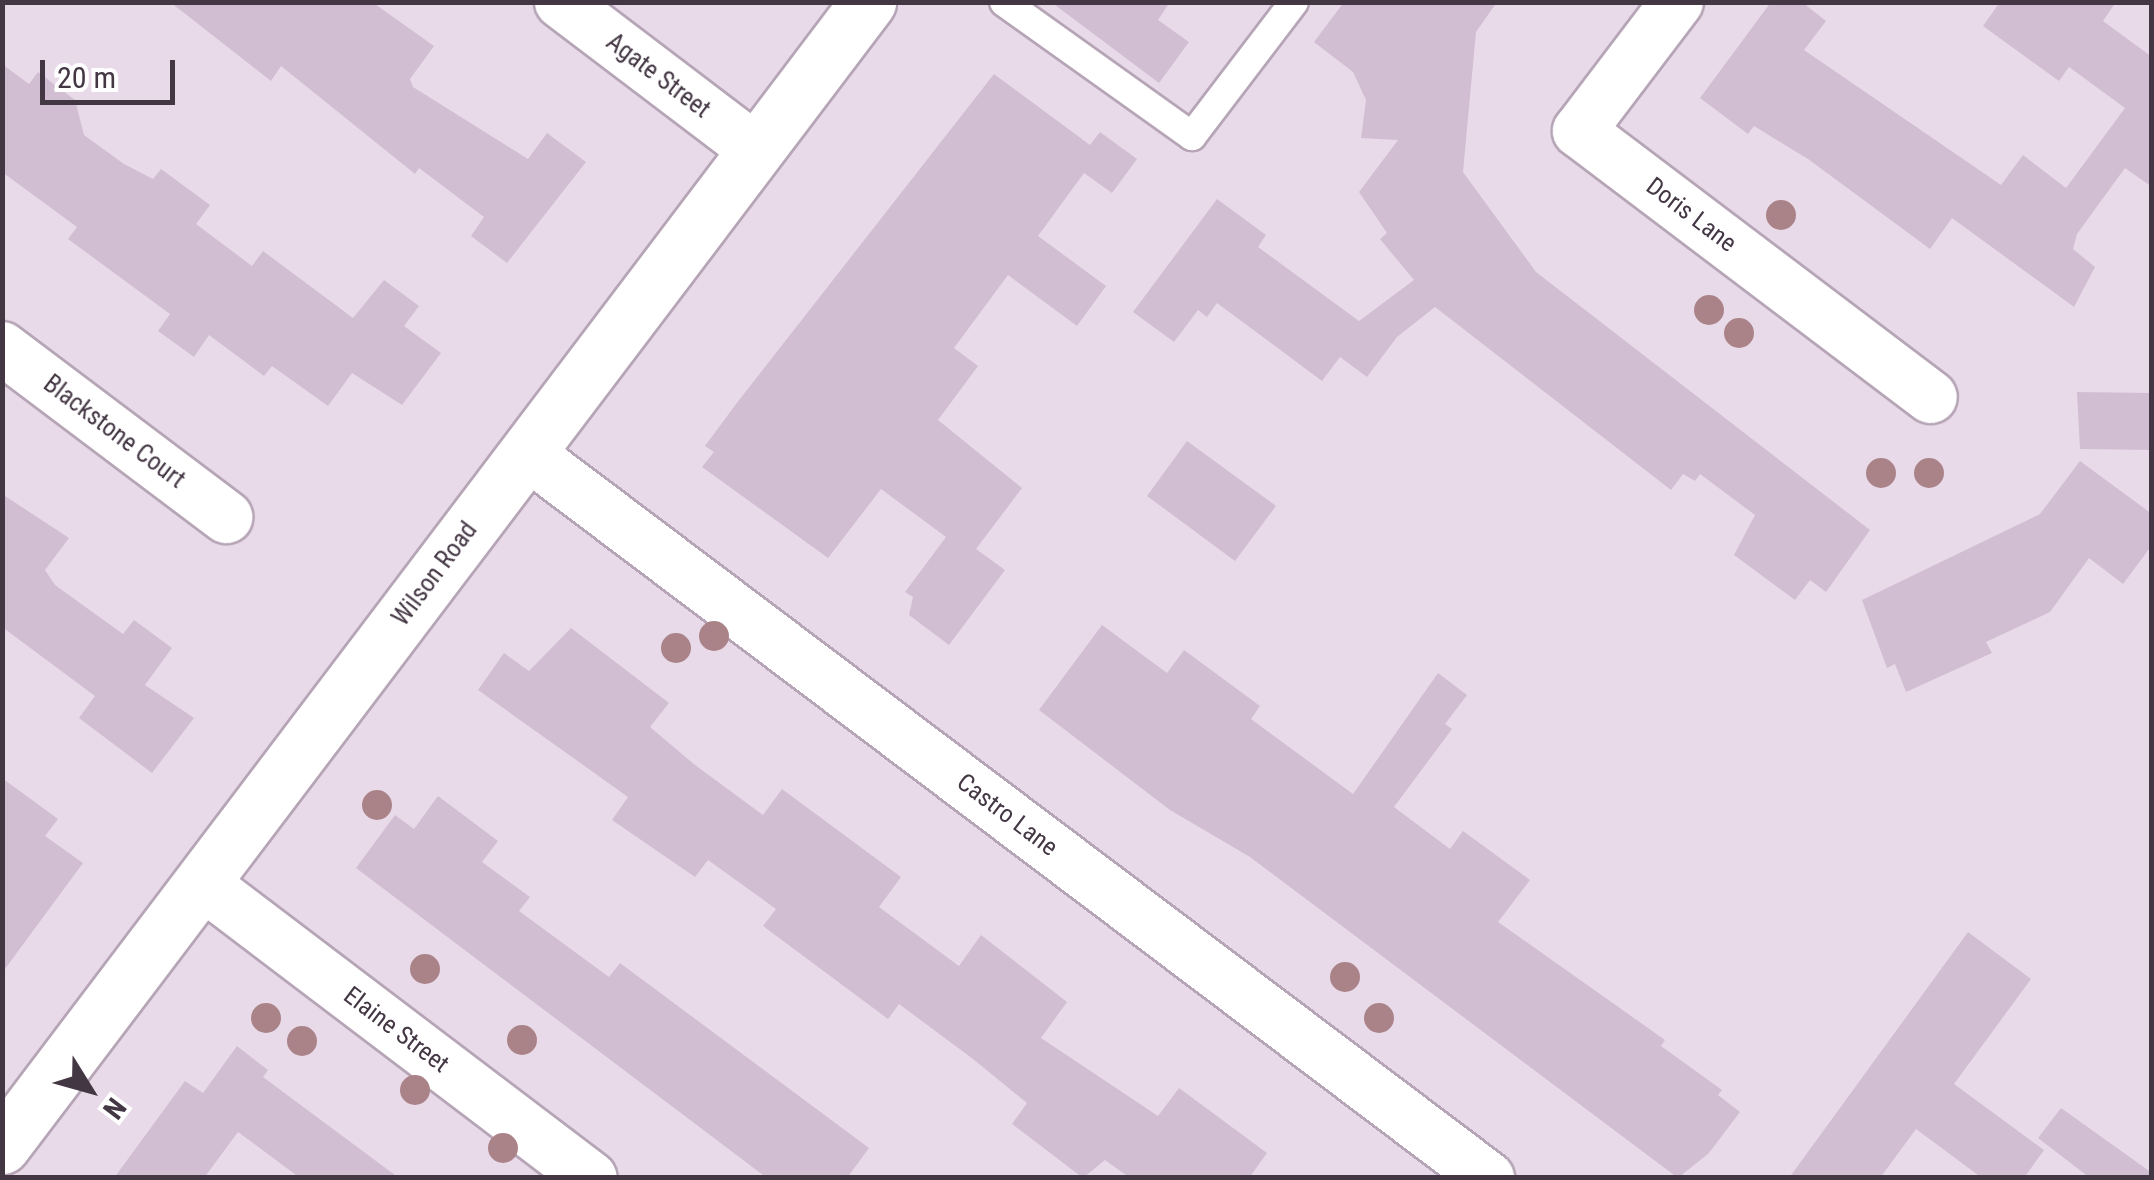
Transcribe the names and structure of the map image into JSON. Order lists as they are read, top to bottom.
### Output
{
  "streets": {
    "street": [
      "Agate Street",
      "Doris Lane",
      "Blackstone Court",
      "Wilson Road",
      "Castro Lane",
      "Elaine Street"
    ]
  },
  "crossings": [
    ["Agate Street", "Wilson Road"],
    ["Wilson Road", "Castro Lane"],
    ["Wilson Road", "Elaine Street"]
  ],
  "scale_bar": "20 m",
  "north": "bottom right"
}
